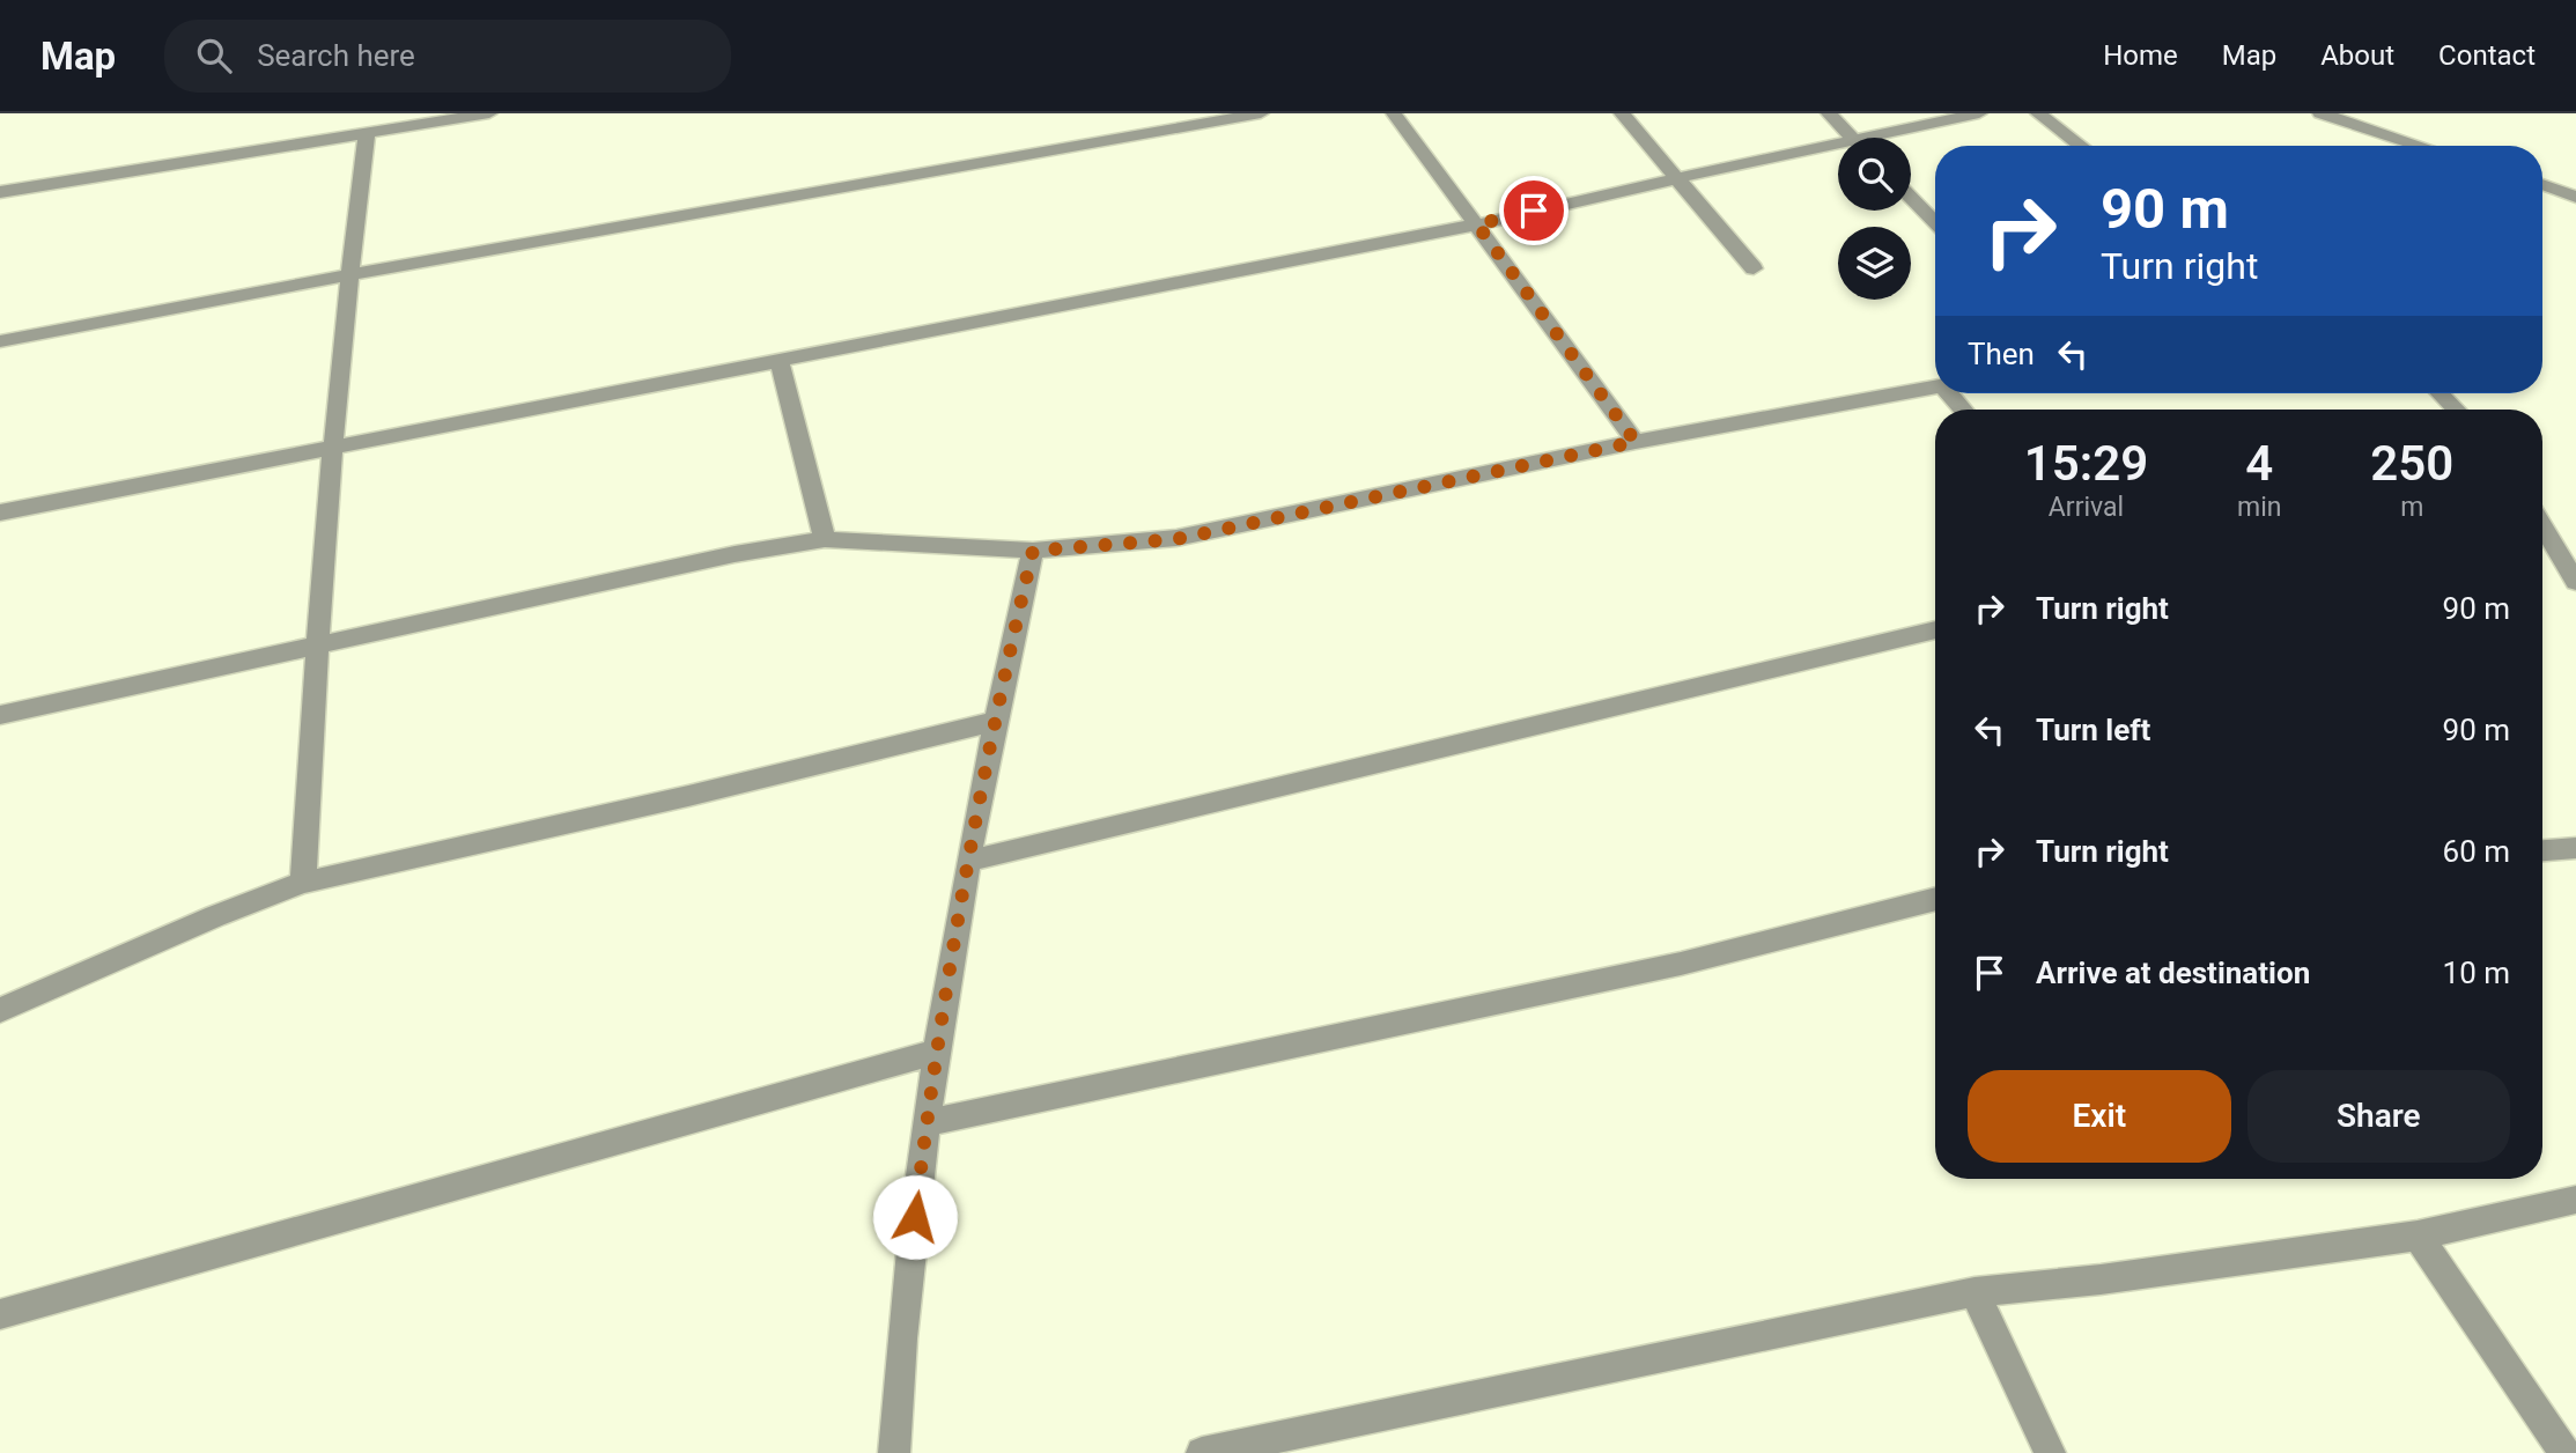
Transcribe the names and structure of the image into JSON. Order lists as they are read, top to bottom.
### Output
{
  "page": {
    "header": "Map",
    "search": "Search here",
    "nav": [
      "Home",
      "Map",
      "About",
      "Contact"
    ],
    "turn": ["90 m", "Turn right"],
    "then": "Then",
    "eta": [
      "15:29",
      "Arrival",
      "4",
      "min",
      "250",
      "m"
    ],
    "list": [
      {
        "name": "Turn right",
        "value": "90 m"
      },
      {
        "name": "Turn left",
        "value": "90 m"
      },
      {
        "name": "Turn right",
        "value": "60 m"
      },
      {
        "name": "Arrive at destination",
        "value": "10 m"
      }
    ],
    "buttons": ["Exit", "Share"]
  }
}
